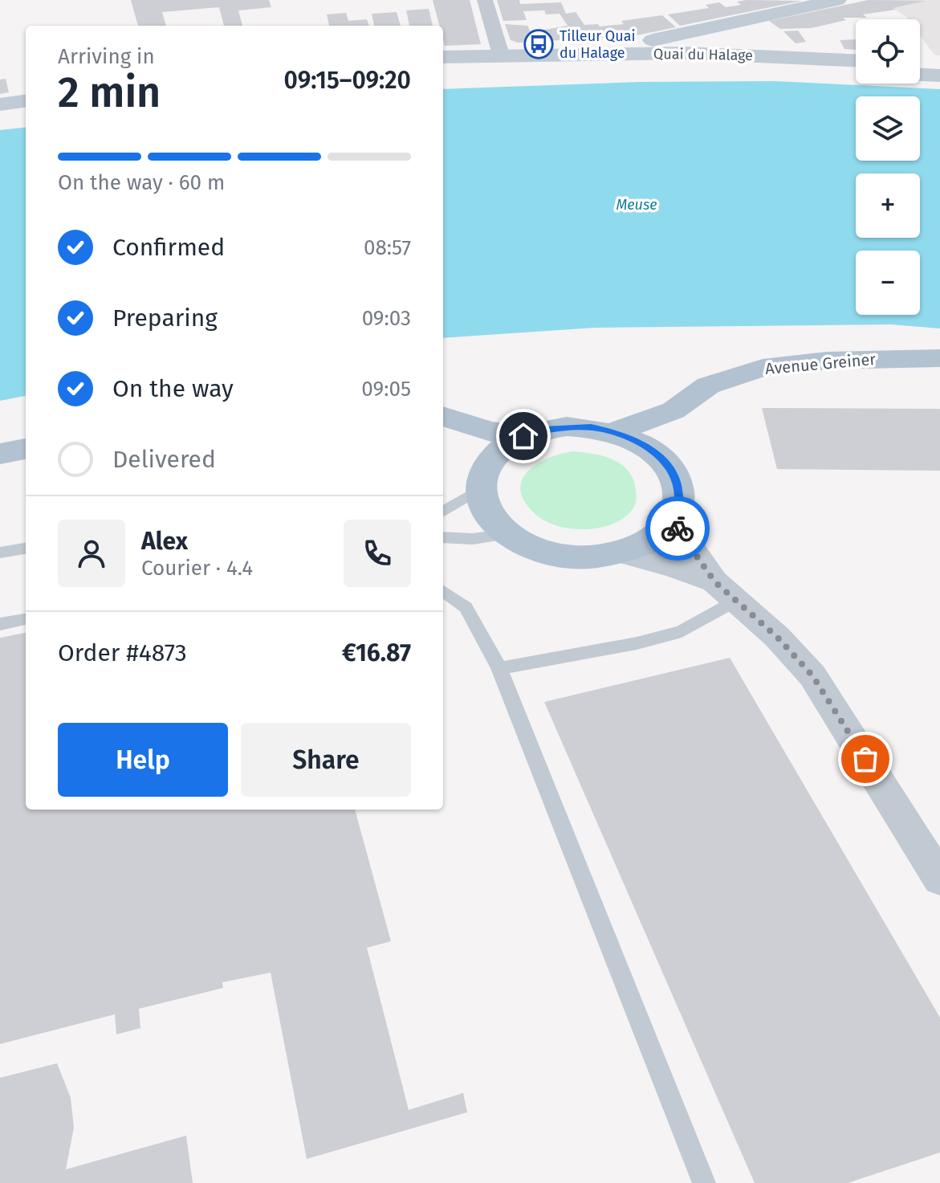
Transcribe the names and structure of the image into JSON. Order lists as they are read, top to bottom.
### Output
{
  "streets": {
    "main road": ["Quai du Halage", "Avenue Greiner"]
  },
  "water": ["Meuse"],
  "places": {
    "bus stop": ["Tilleur Quai du Halage"]
  },
  "page": {
    "map_buttons": ["+", "−"],
    "heading": ["2 min", "Arriving in", "09:15–09:20"],
    "panel": [
      "Alex",
      "Courier · 4.4",
      "Order #4873",
      "€16.87"
    ],
    "bar": "On the way · 60 m",
    "list": [
      ["Confirmed", "08:57"],
      ["Preparing", "09:03"],
      ["On the way", "09:05"],
      "Delivered"
    ],
    "buttons": ["Help", "Share"]
  }
}
